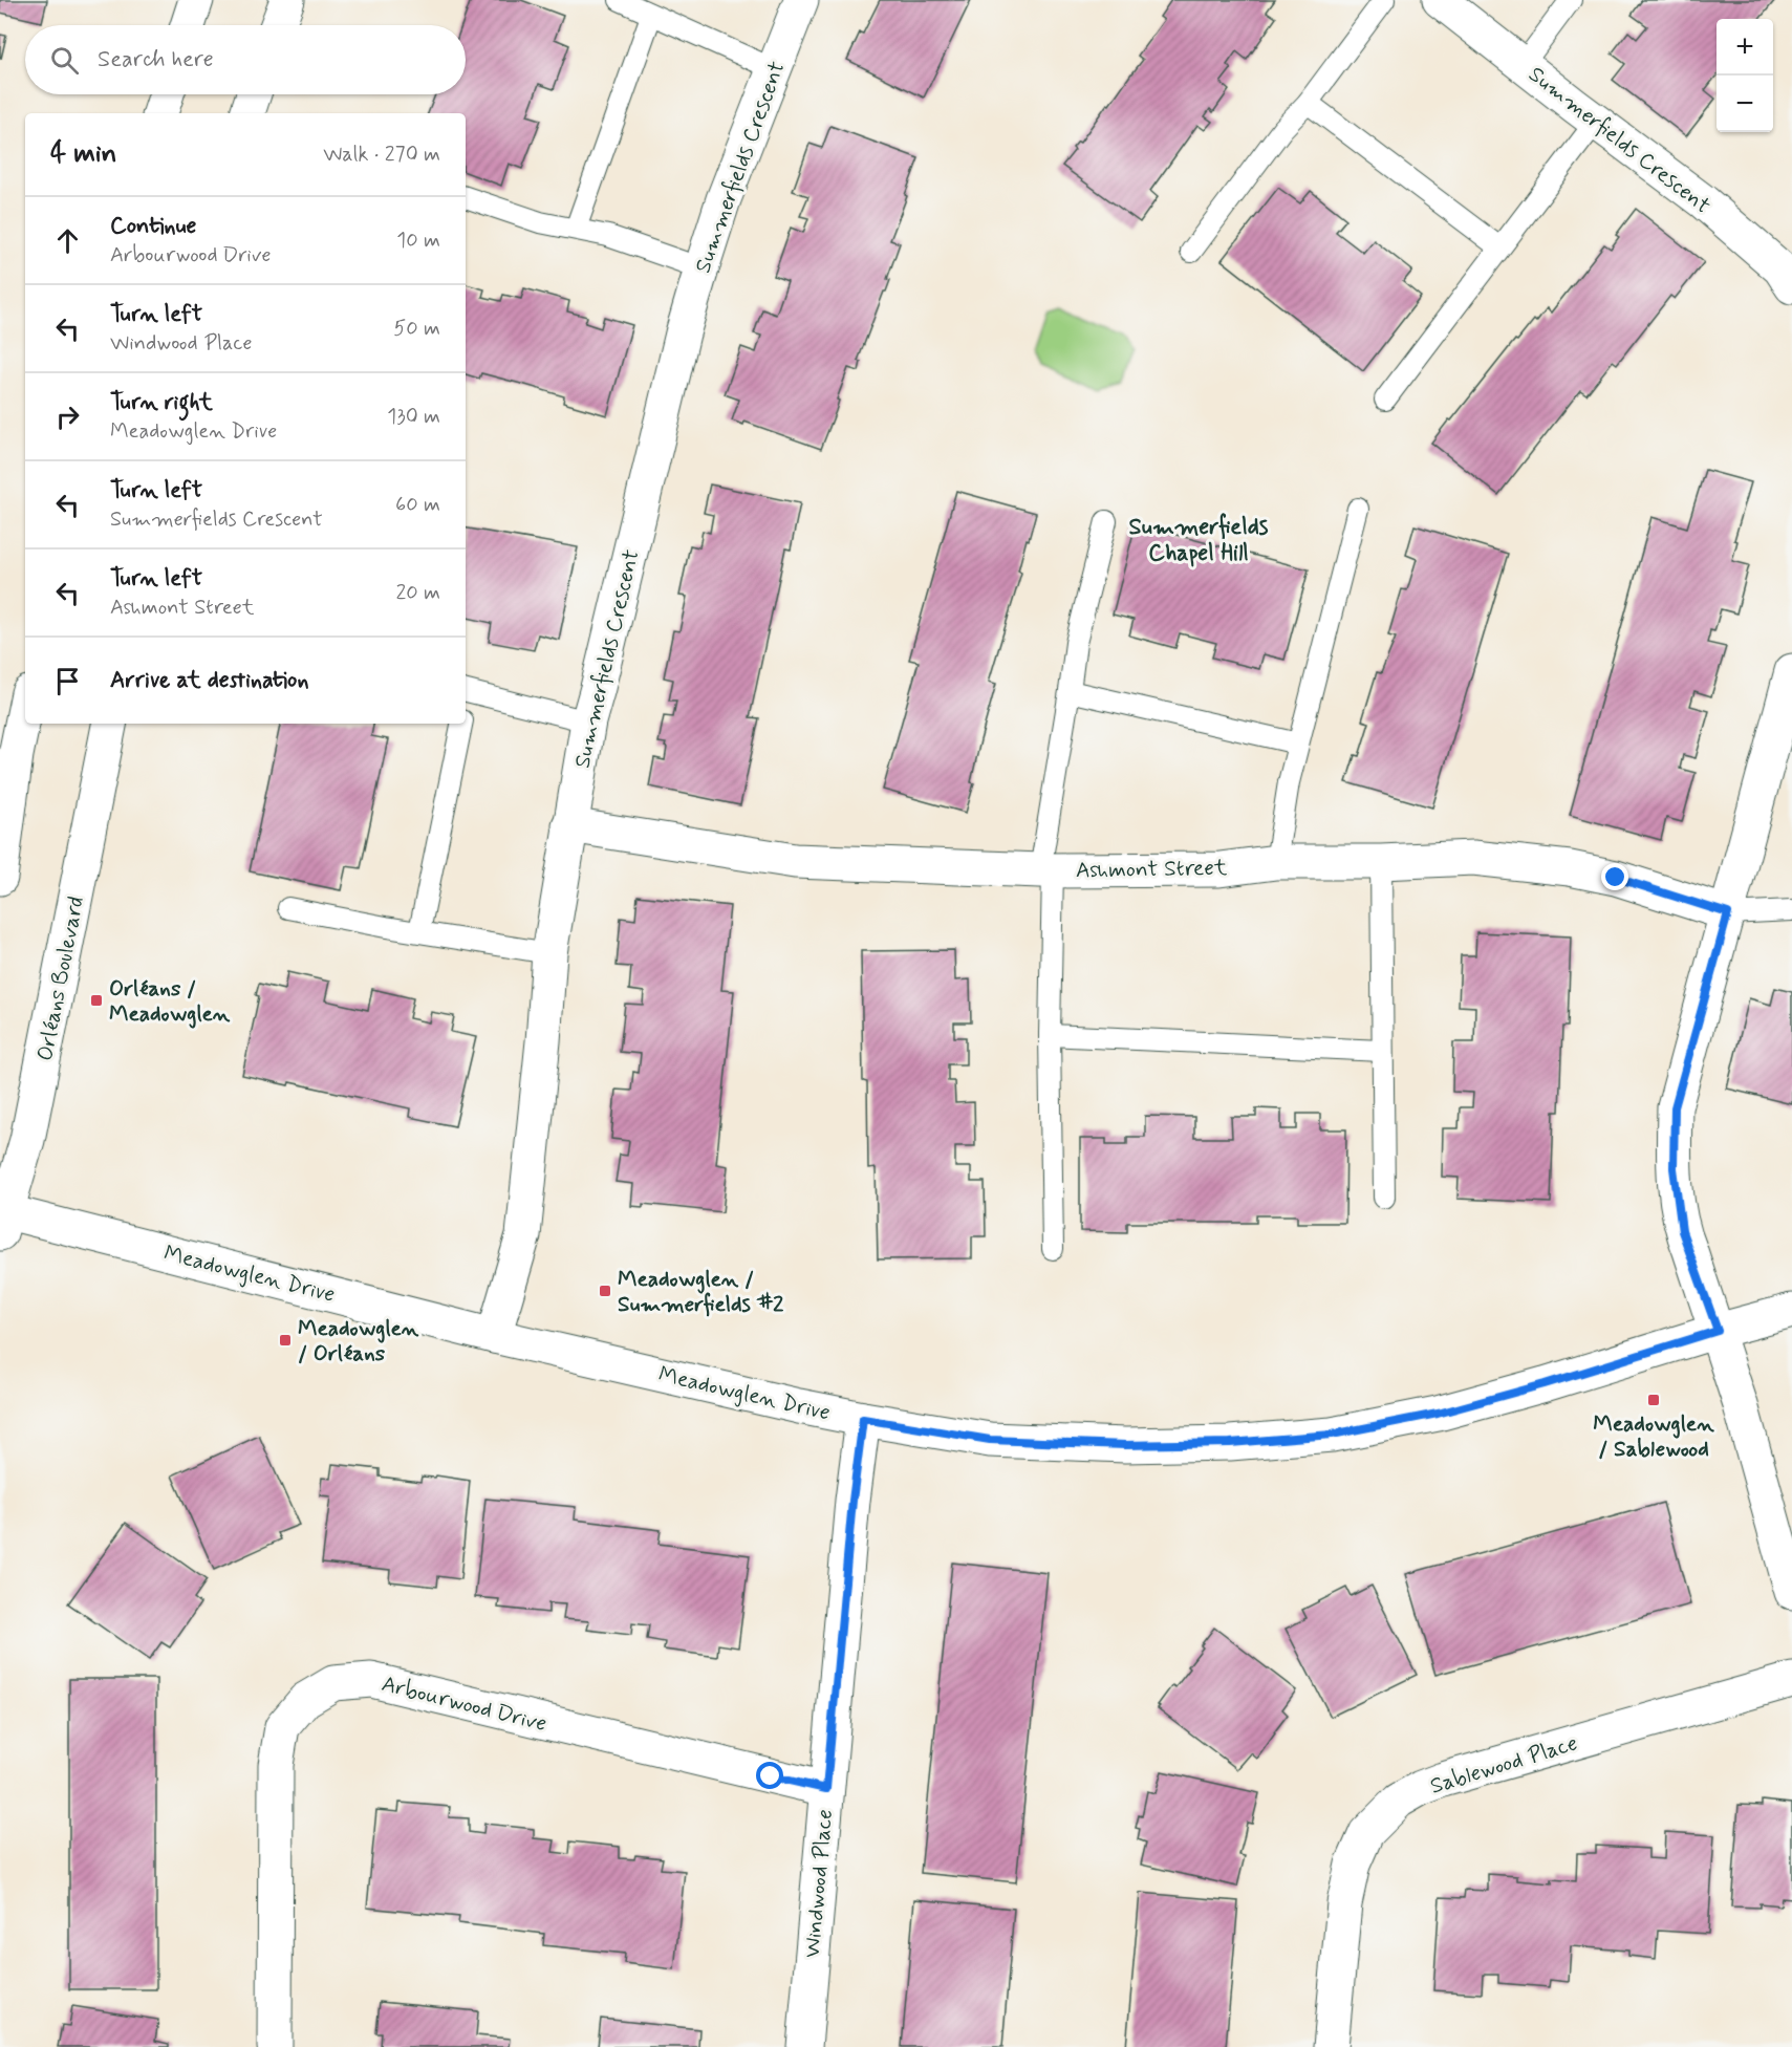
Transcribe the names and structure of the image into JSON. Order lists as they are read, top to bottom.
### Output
{
  "streets": {
    "street": [
      "Summerfields Crescent",
      "Ashmont Street",
      "Orléans Boulevard",
      "Meadowglen Drive",
      "Arbourwood Drive",
      "Sablewood Place",
      "Windwood Place"
    ]
  },
  "crossings": [
    ["Summerfields Crescent", "Ashmont Street"],
    ["Summerfields Crescent", "Meadowglen Drive"],
    ["Orléans Boulevard", "Meadowglen Drive"],
    ["Meadowglen Drive", "Windwood Place"],
    ["Arbourwood Drive", "Windwood Place"]
  ],
  "districts": ["Summerfields Chapel Hill"],
  "places": {
    "transit": [
      "Orléans / Meadowglen",
      "Meadowglen / Summerfields #2",
      "Meadowglen / Orléans",
      "Meadowglen / Sablewood"
    ]
  },
  "page": {
    "map_buttons": ["+", "−"],
    "search": "Search here",
    "heading": ["4 min", "Walk · 270 m"],
    "list": [
      ["Continue", "Arbourwood Drive", "10 m"],
      ["Turn left", "Windwood Place", "50 m"],
      ["Turn right", "Meadowglen Drive", "130 m"],
      ["Turn left", "Summerfields Crescent", "60 m"],
      ["Turn left", "Ashmont Street", "20 m"],
      "Arrive at destination"
    ]
  }
}
